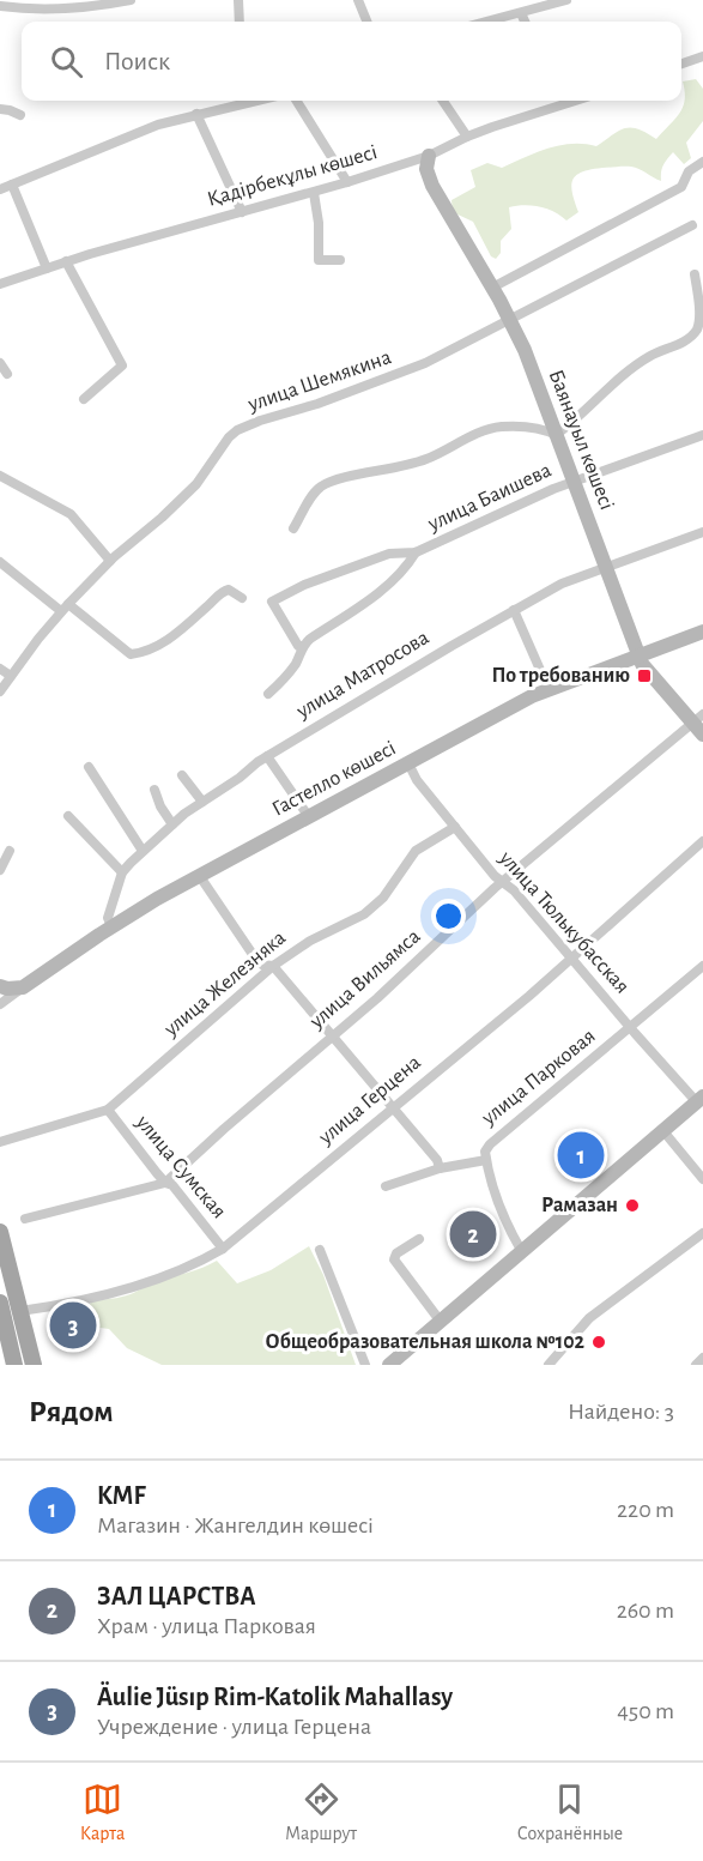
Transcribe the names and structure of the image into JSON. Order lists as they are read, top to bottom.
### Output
{
  "streets": {
    "street": [
      "Қадірбекұлы көшесі",
      "улица Шемякина",
      "Баянауыл көшесі",
      "улица Баишева",
      "улица Матросова",
      "Гастелло көшесі",
      "улица Тюлькубасская",
      "улица Вильямса",
      "улица Железняка",
      "улица Парковая",
      "улица Герцена",
      "улица Сумская"
    ]
  },
  "crossings": [
    ["Қадірбекұлы көшесі", "Баянауыл көшесі"],
    ["улица Шемякина", "Баянауыл көшесі"],
    ["Баянауыл көшесі", "улица Баишева"],
    ["Баянауыл көшесі", "улица Матросова"],
    ["Баянауыл көшесі", "Гастелло көшесі"],
    ["Баянауыл көшесі", "улица Вильямса"],
    ["улица Матросова", "Гастелло көшесі"],
    ["Гастелло көшесі", "улица Тюлькубасская"],
    ["улица Тюлькубасская", "улица Вильямса"],
    ["улица Тюлькубасская", "улица Железняка"],
    ["улица Тюлькубасская", "улица Парковая"],
    ["улица Тюлькубасская", "улица Герцена"],
    ["улица Вильямса", "улица Сумская"],
    ["улица Железняка", "улица Сумская"],
    ["улица Герцена", "улица Сумская"]
  ],
  "places": {
    "transit": ["По требованию"],
    "other": ["Рамазан", "Общеобразовательная школа №102"]
  },
  "page": {
    "search": "Поиск",
    "pins": ["1", "2", "3"],
    "heading": ["Рядом", "Найдено: 3"],
    "list": [
      {
        "mark": "1",
        "name": "KMF",
        "note": "Магазин · Жангелдин көшесі",
        "value": "220 m"
      },
      {
        "mark": "2",
        "name": "ЗАЛ ЦАРСТВА",
        "note": "Храм · улица Парковая",
        "value": "260 m"
      },
      {
        "mark": "3",
        "name": "Äulie Jüsıp Rim-Katolik Mahallasy",
        "note": "Учреждение · улица Герцена",
        "value": "450 m"
      }
    ],
    "nav": ["Карта", "Маршрут", "Сохранённые"]
  }
}
